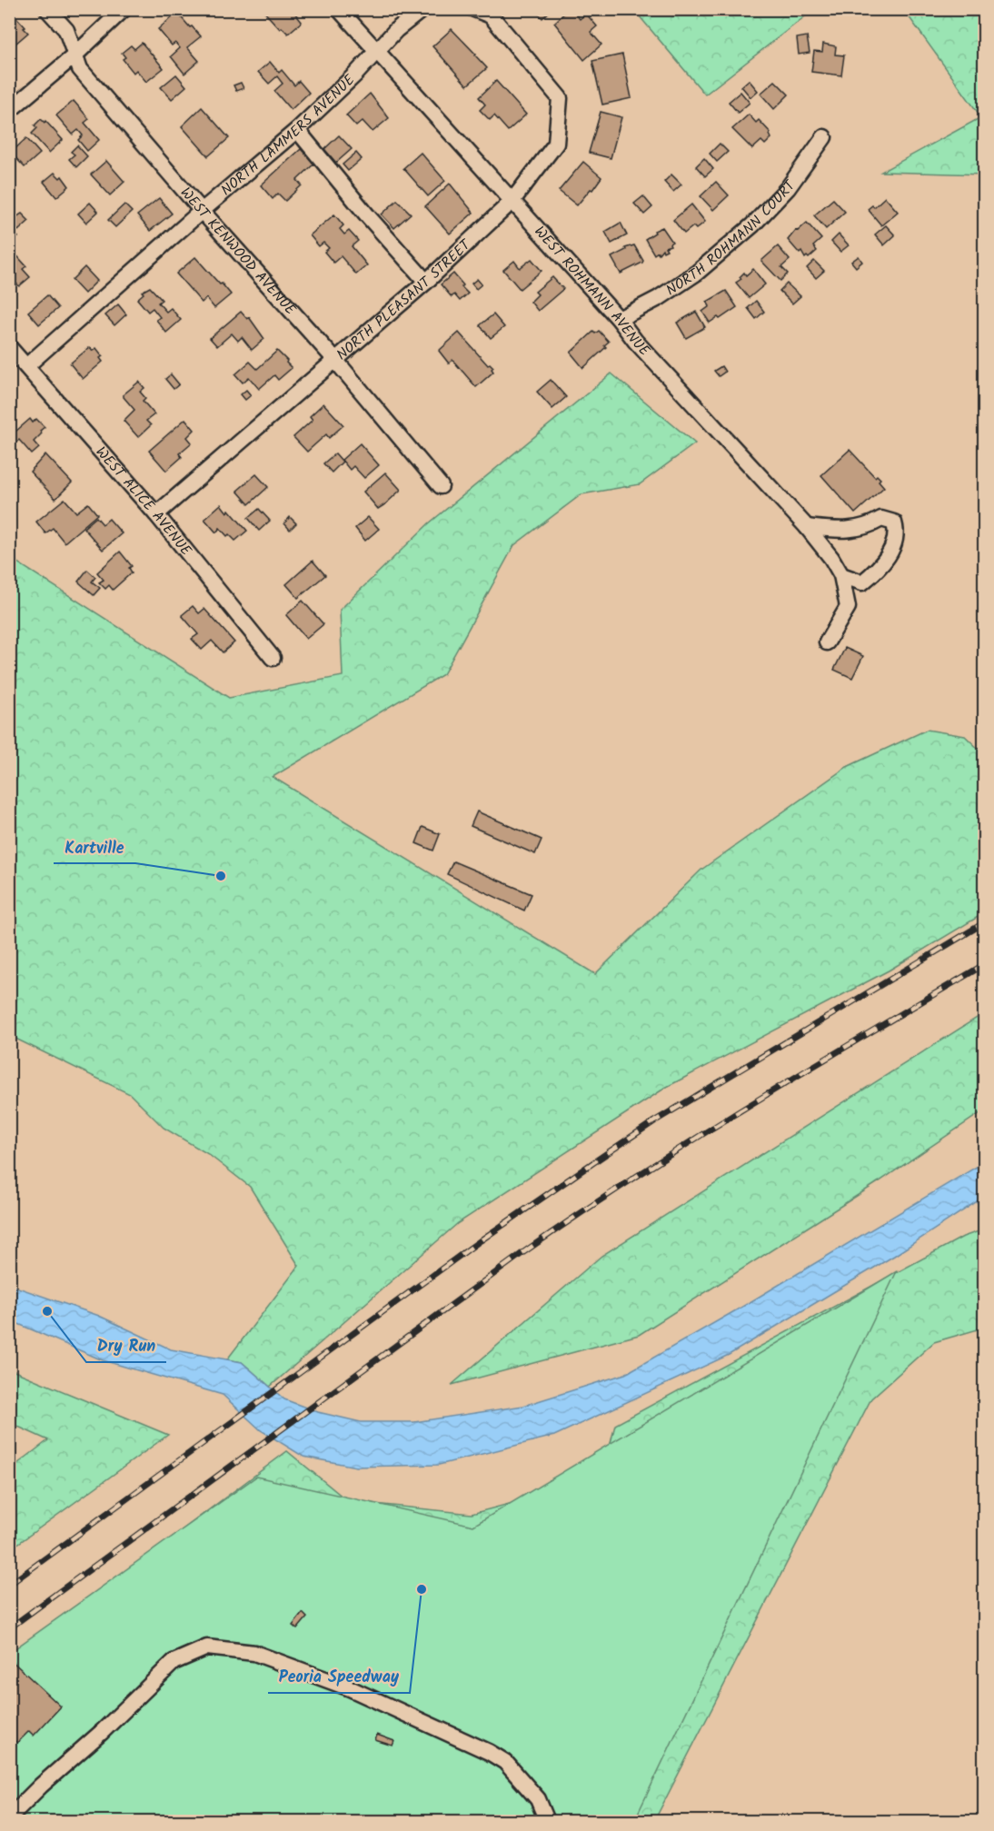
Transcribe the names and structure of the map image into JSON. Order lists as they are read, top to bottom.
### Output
{
  "streets": {
    "street": [
      "NORTH LAMMERS AVENUE",
      "NORTH ROHMANN COURT",
      "WEST KENWOOD AVENUE",
      "WEST ROHMANN AVENUE",
      "NORTH PLEASANT STREET",
      "WEST ALICE AVENUE"
    ]
  },
  "crossings": [
    ["NORTH LAMMERS AVENUE", "WEST KENWOOD AVENUE"],
    ["NORTH LAMMERS AVENUE", "WEST ROHMANN AVENUE"],
    ["NORTH LAMMERS AVENUE", "WEST ALICE AVENUE"],
    ["NORTH ROHMANN COURT", "WEST ROHMANN AVENUE"],
    ["WEST KENWOOD AVENUE", "NORTH PLEASANT STREET"],
    ["WEST ROHMANN AVENUE", "NORTH PLEASANT STREET"],
    ["NORTH PLEASANT STREET", "WEST ALICE AVENUE"]
  ],
  "places": ["Kartville", "Dry Run", "Peoria Speedway"]
}
